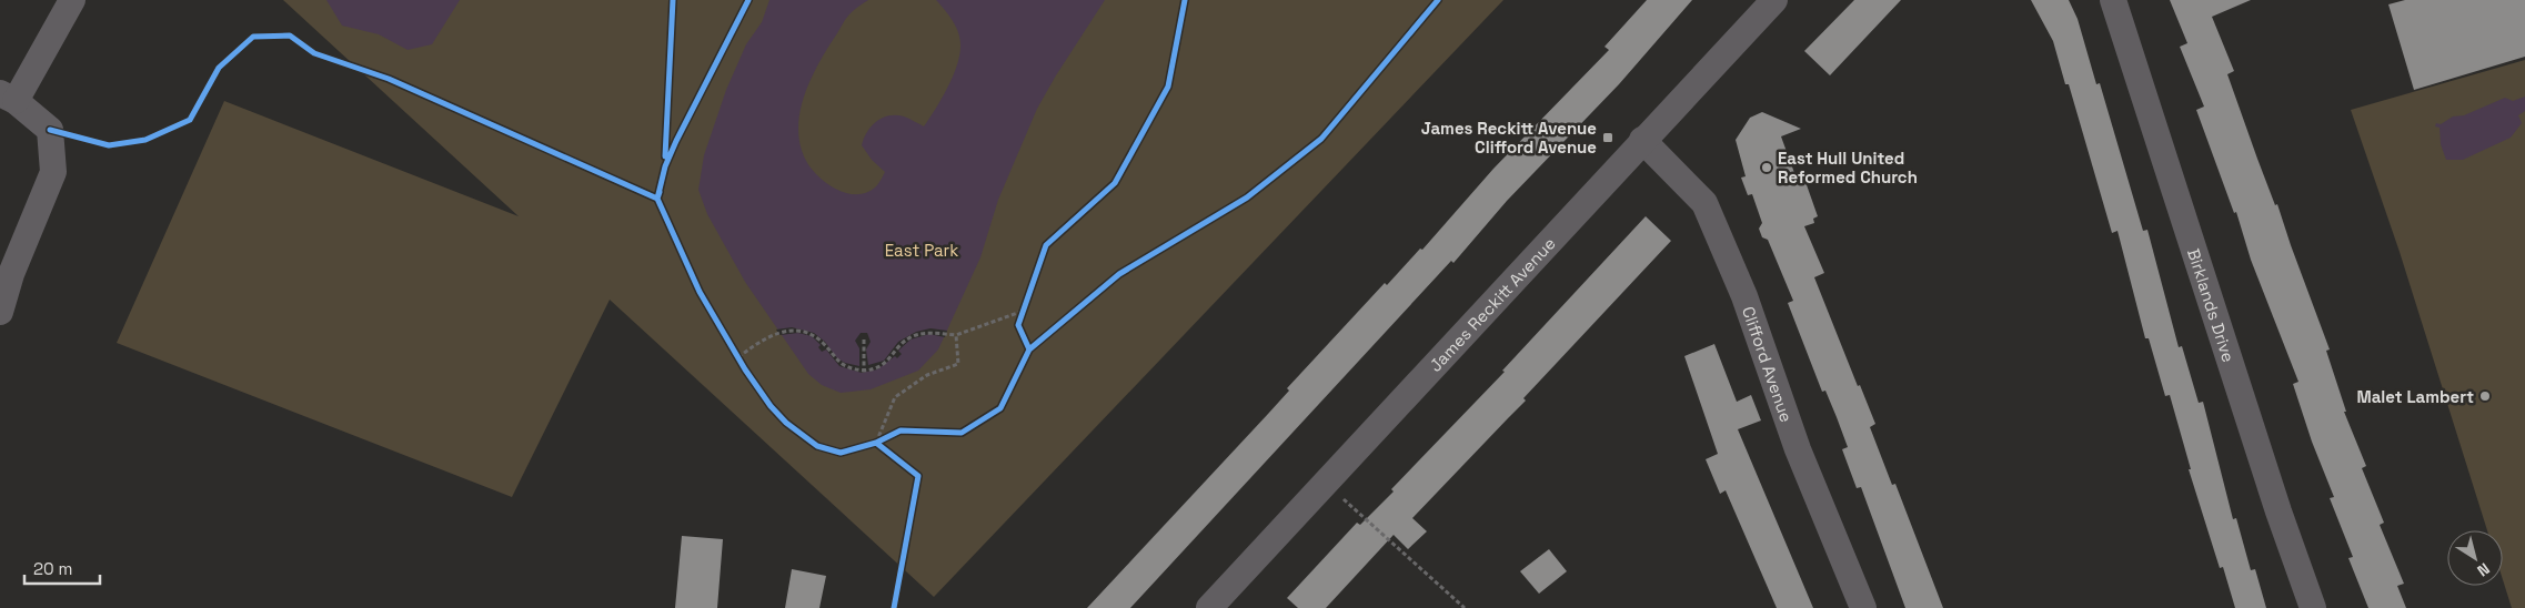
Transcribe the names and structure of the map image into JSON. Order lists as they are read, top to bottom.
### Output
{
  "streets": {
    "street": ["James Reckitt Avenue", "Birklands Drive", "Clifford Avenue"]
  },
  "crossings": [
    ["James Reckitt Avenue", "Clifford Avenue"]
  ],
  "parks": ["East Park"],
  "places": {
    "transit": ["James Reckitt Avenue Clifford Avenue"],
    "other": ["East Hull United Reformed Church", "Malet Lambert"]
  },
  "scale_bar": "20 m",
  "north": "bottom right"
}
